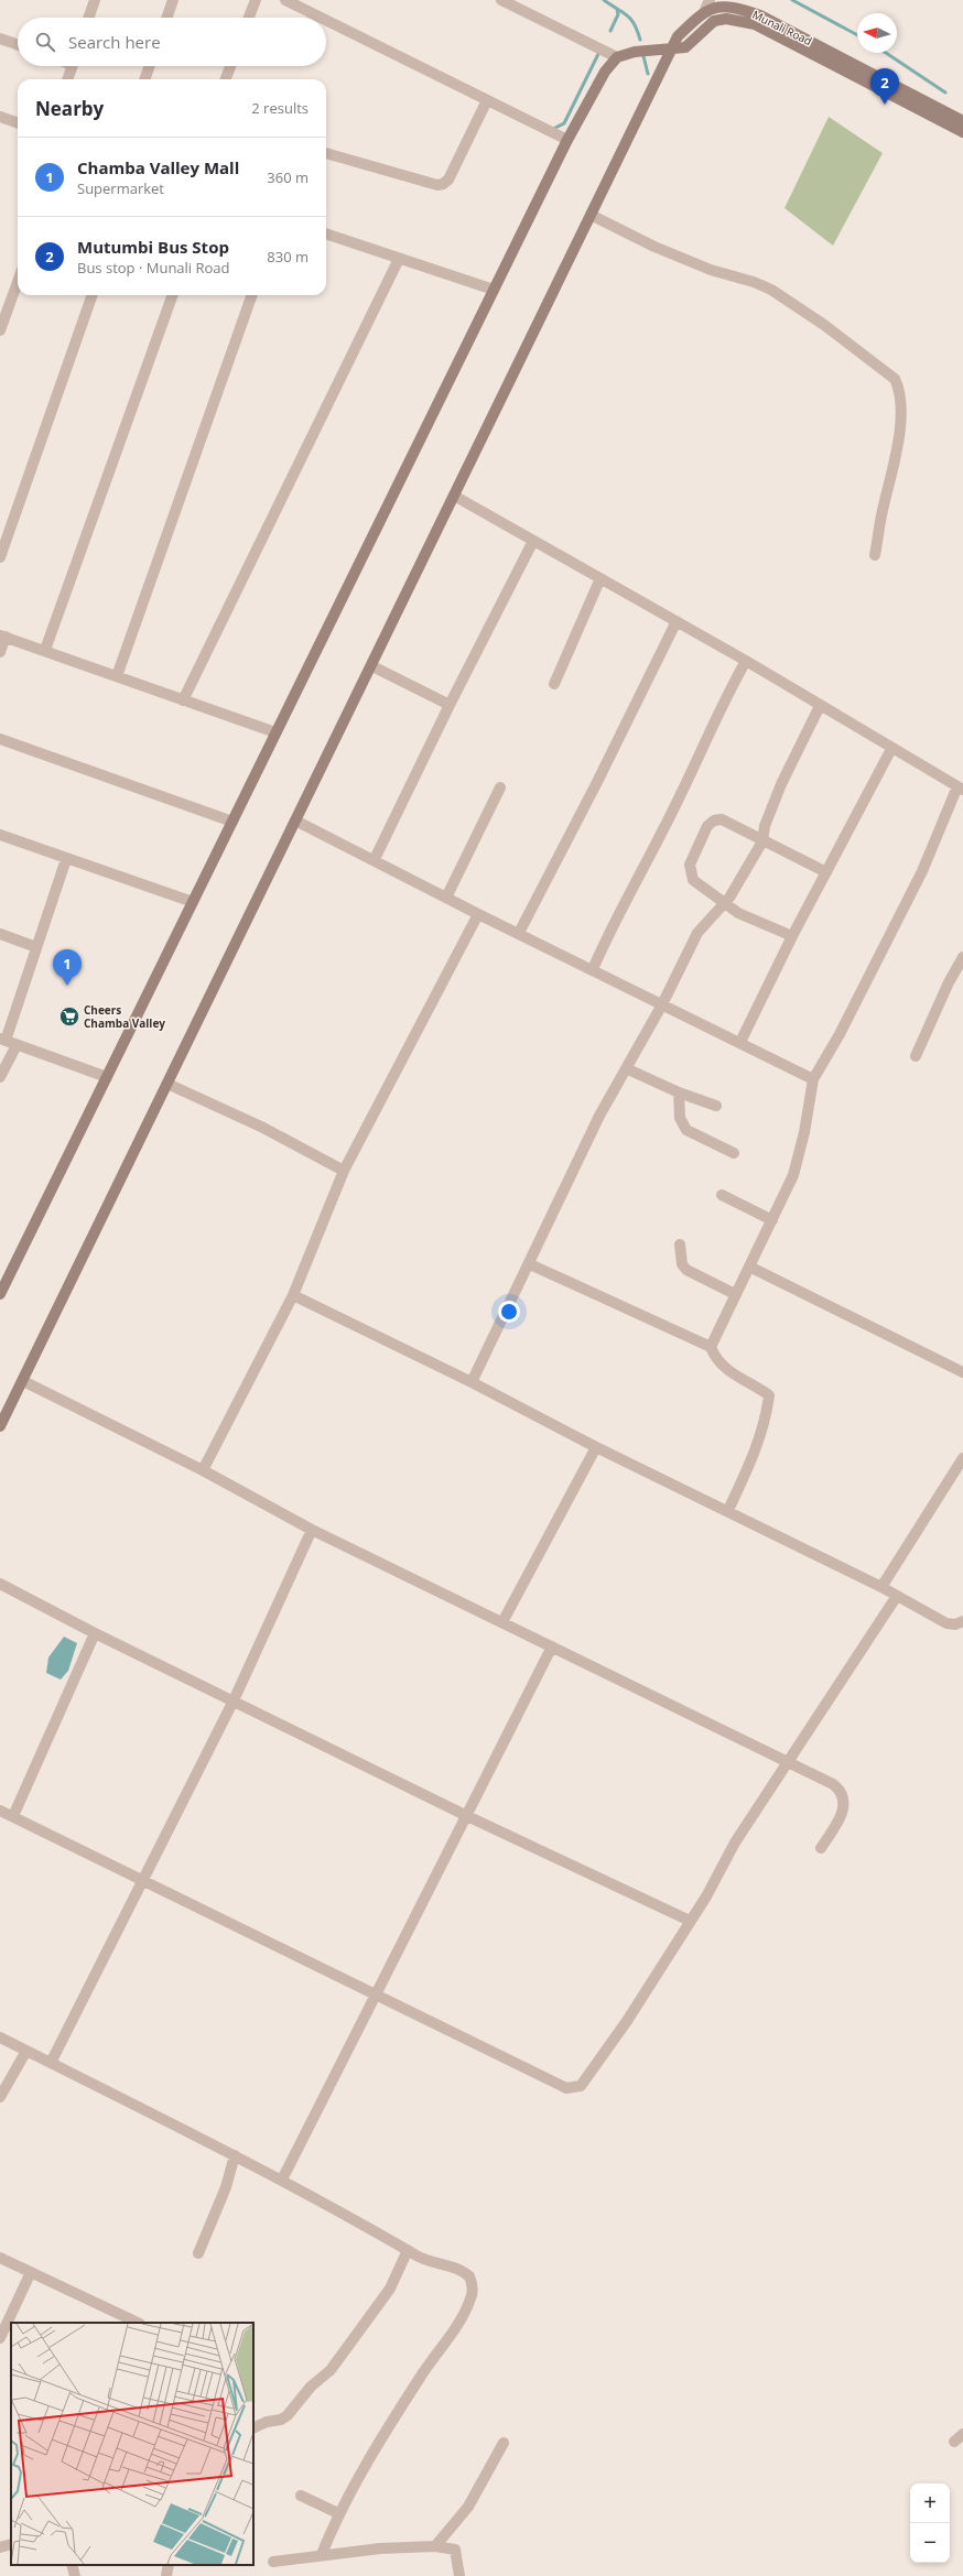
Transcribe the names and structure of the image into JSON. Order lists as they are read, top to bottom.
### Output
{
  "streets": {
    "main road": ["Munali Road"]
  },
  "places": {
    "supermarket": ["Cheers Chamba Valley"]
  },
  "north": "left",
  "page": {
    "search": "Search here",
    "pins": ["2", "1"],
    "heading": ["Nearby", "2 results"],
    "list": [
      {
        "mark": "1",
        "name": "Chamba Valley Mall",
        "note": "Supermarket",
        "value": "360 m"
      },
      {
        "mark": "2",
        "name": "Mutumbi Bus Stop",
        "note": "Bus stop · Munali Road",
        "value": "830 m"
      }
    ],
    "map_buttons": ["+", "−"]
  }
}
